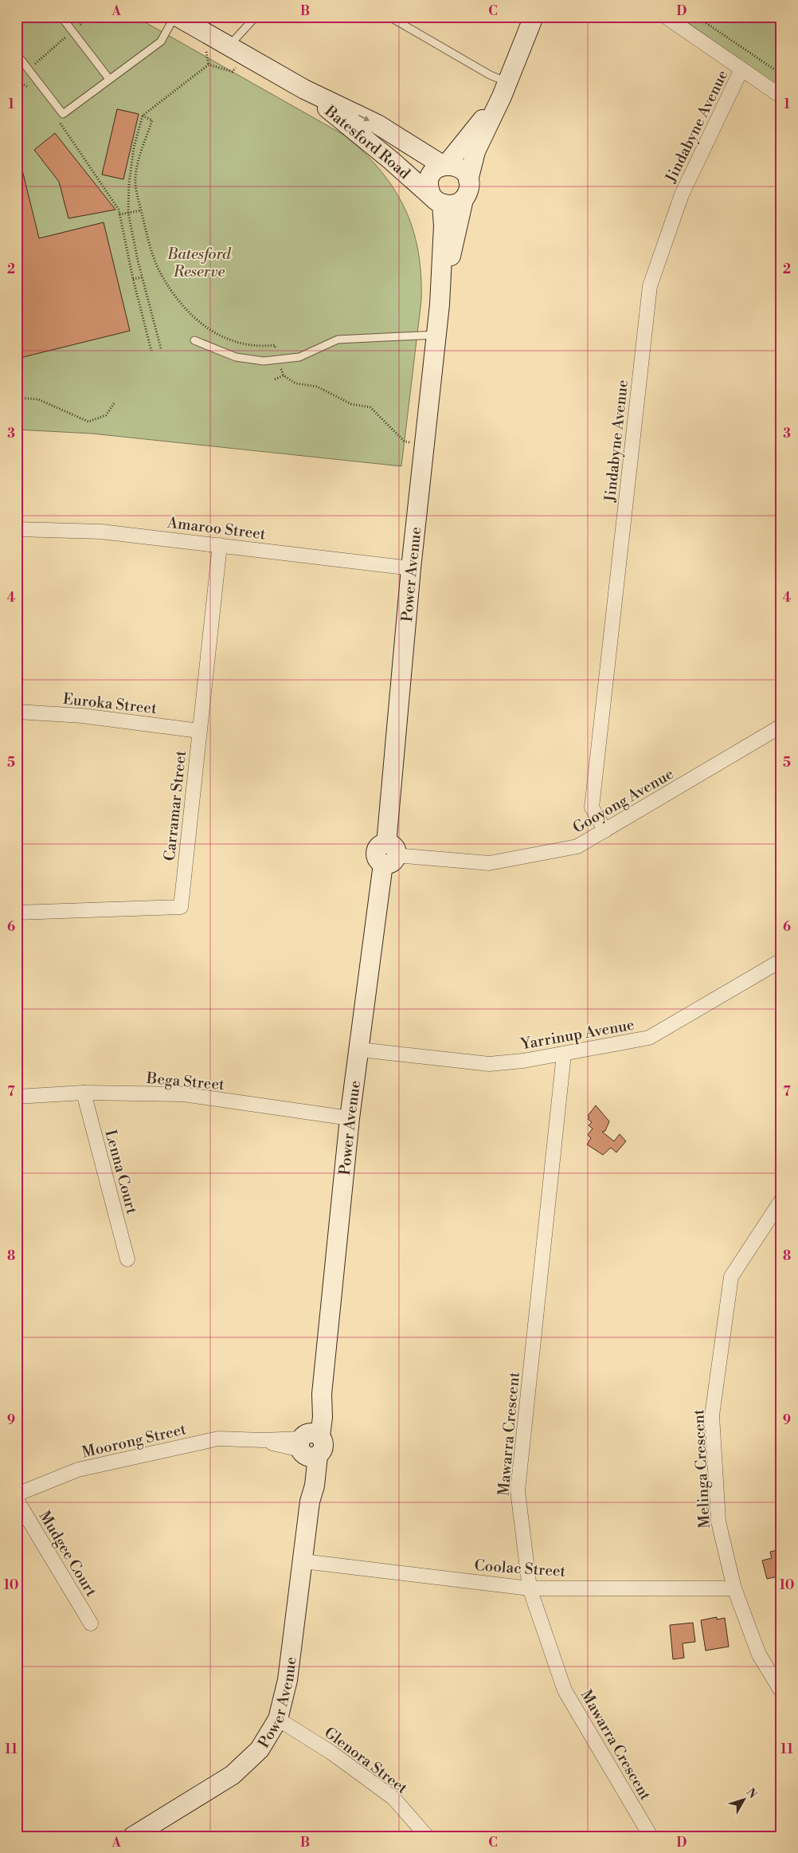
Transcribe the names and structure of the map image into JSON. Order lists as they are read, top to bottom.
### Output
{
  "streets": {
    "street": [
      "Jindabyne Avenue",
      "Batesford Road",
      "Amaroo Street",
      "Power Avenue",
      "Euroka Street",
      "Gooyong Avenue",
      "Carramar Street",
      "Yarrinup Avenue",
      "Bega Street",
      "Lenna Court",
      "Mawarra Crescent",
      "Moorong Street",
      "Melinga Crescent",
      "Mudgee Court",
      "Coolac Street",
      "Glenora Street"
    ]
  },
  "crossings": [
    ["Jindabyne Avenue", "Gooyong Avenue"],
    ["Batesford Road", "Power Avenue"],
    ["Amaroo Street", "Power Avenue"],
    ["Amaroo Street", "Carramar Street"],
    ["Power Avenue", "Gooyong Avenue"],
    ["Power Avenue", "Yarrinup Avenue"],
    ["Power Avenue", "Bega Street"],
    ["Power Avenue", "Moorong Street"],
    ["Power Avenue", "Coolac Street"],
    ["Power Avenue", "Glenora Street"],
    ["Euroka Street", "Carramar Street"],
    ["Yarrinup Avenue", "Mawarra Crescent"],
    ["Bega Street", "Lenna Court"],
    ["Mawarra Crescent", "Coolac Street"],
    ["Melinga Crescent", "Coolac Street"]
  ],
  "parks": ["Batesford Reserve"],
  "north": "top right",
  "grid": {
    "columns": [
      "A",
      "B",
      "C",
      "D"
    ],
    "rows": [
      "1",
      "2",
      "3",
      "4",
      "5",
      "6",
      "7",
      "8",
      "9",
      "10",
      "11"
    ]
  }
}
